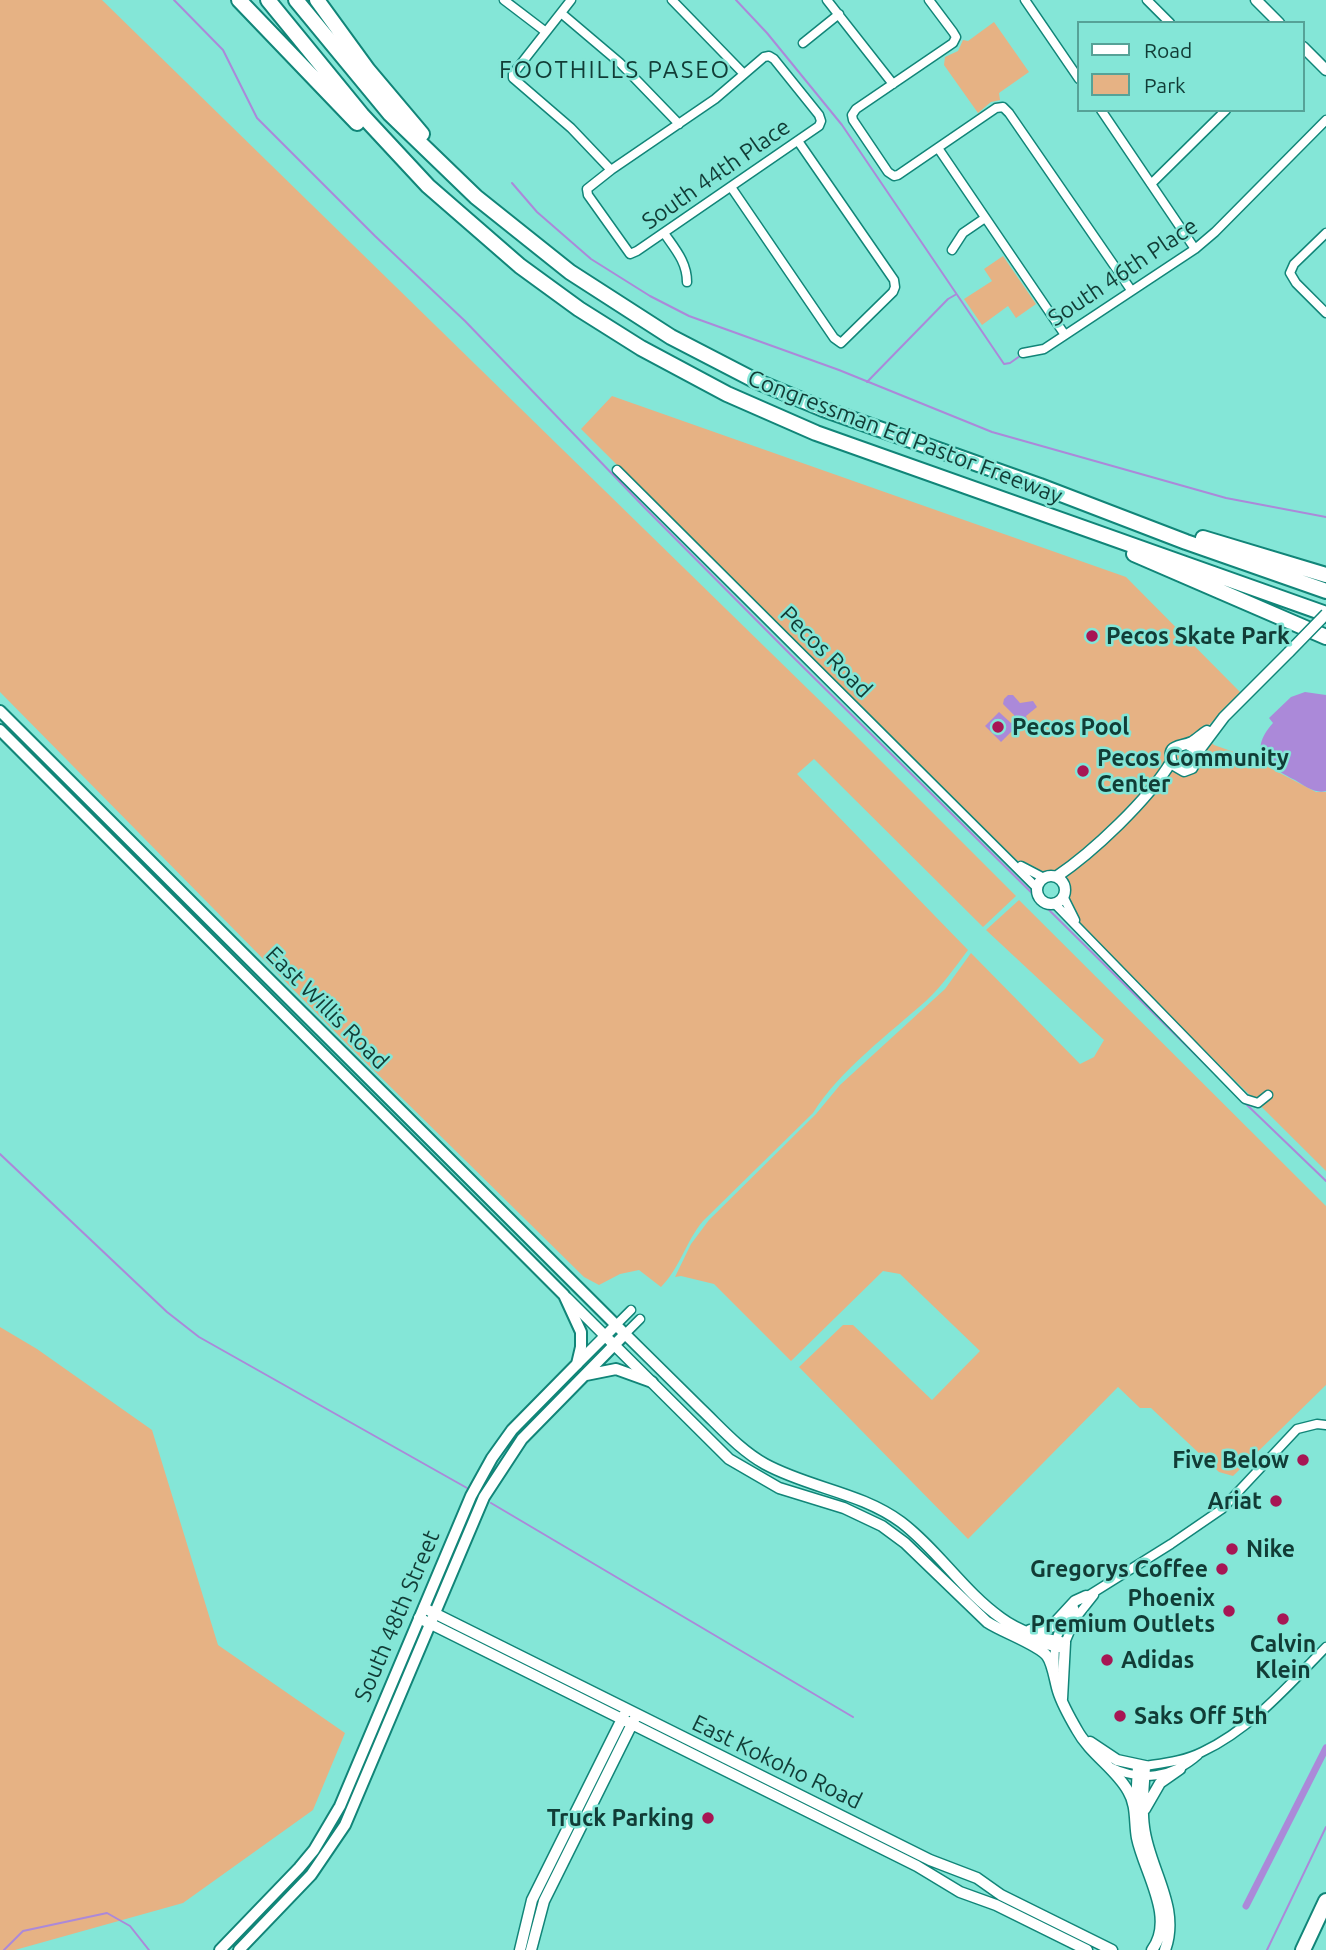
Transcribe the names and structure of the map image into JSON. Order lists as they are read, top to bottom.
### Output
{
  "streets": {
    "highway": ["Congressman Ed Pastor Freeway"],
    "main road": ["East Willis Road", "South 48th Street"],
    "street": [
      "South 44th Place",
      "South 46th Place",
      "Pecos Road",
      "East Kokoho Road"
    ]
  },
  "crossings": [
    ["East Willis Road", "South 48th Street"],
    ["South 48th Street", "East Kokoho Road"]
  ],
  "districts": ["FOOTHILLS PASEO"],
  "places": [
    "Pecos Skate Park",
    "Pecos Pool",
    "Pecos Community Center",
    "Five Below",
    "Ariat",
    "Nike",
    "Gregorys Coffee",
    "Phoenix Premium Outlets",
    "Calvin Klein",
    "Adidas",
    "Saks Off 5th",
    "Truck Parking"
  ],
  "legend": ["Road", "Park"]
}
